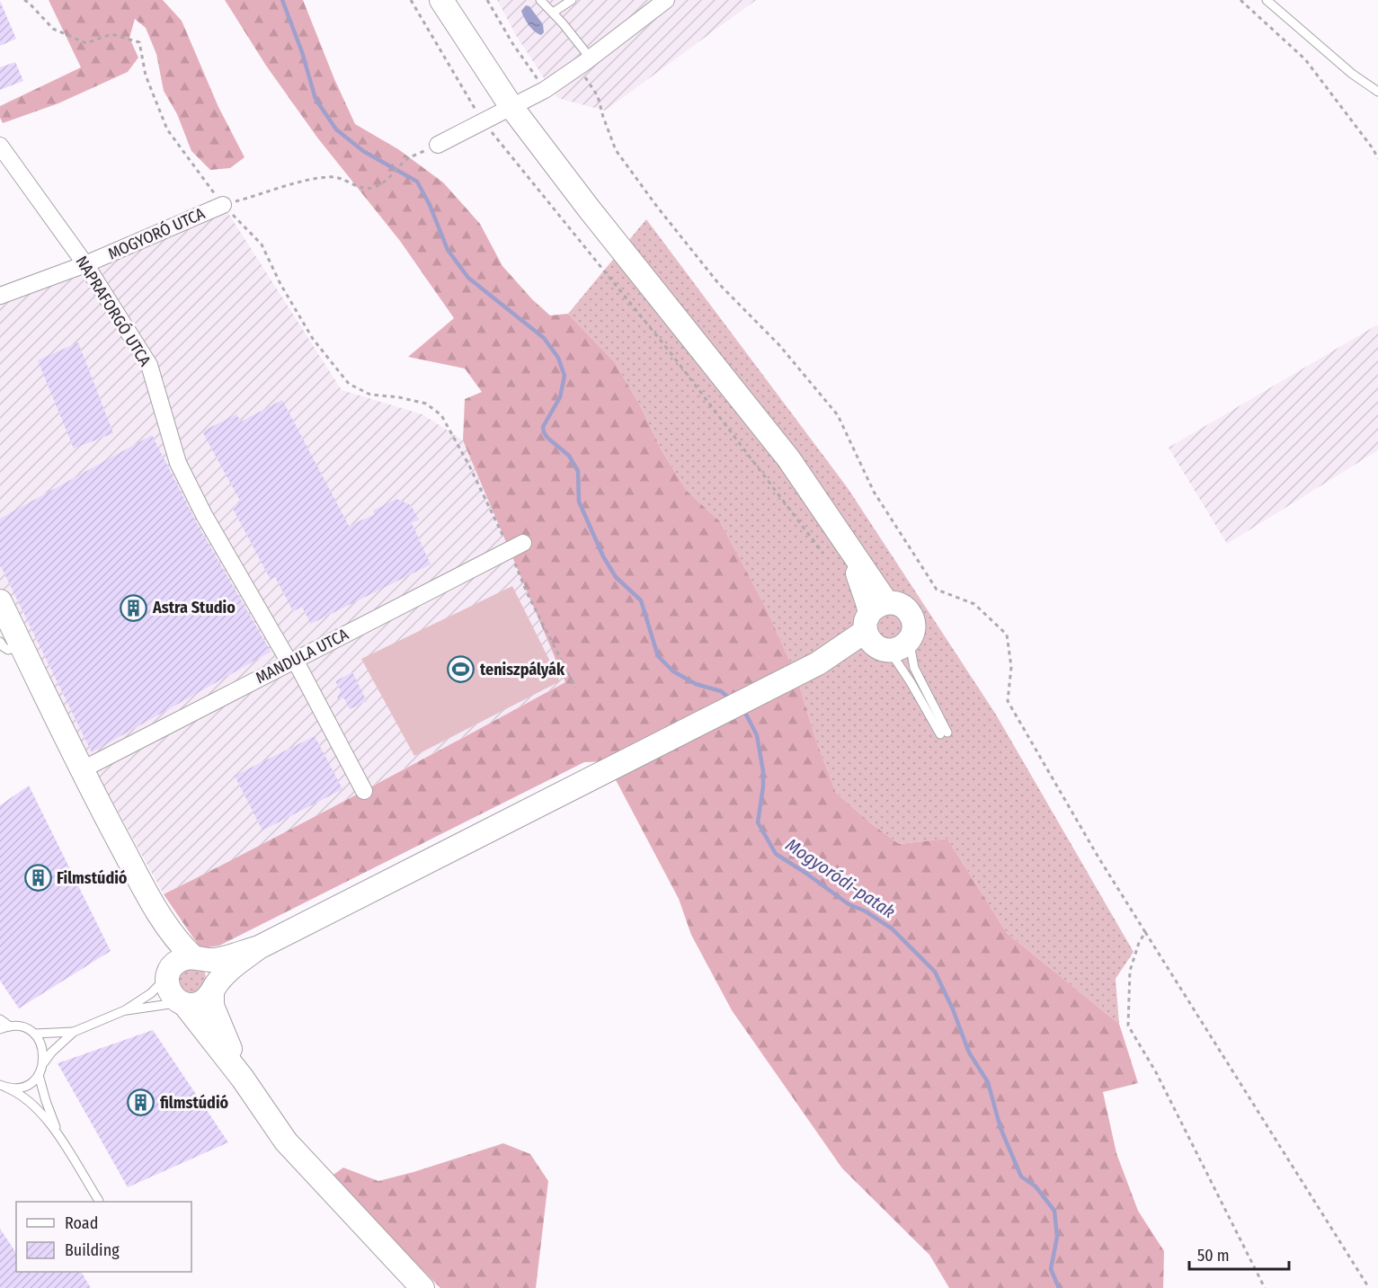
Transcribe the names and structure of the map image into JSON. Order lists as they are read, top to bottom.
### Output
{
  "streets": {
    "street": ["MOGYORÓ UTCA", "NAPRAFORGÓ UTCA", "MANDULA UTCA"]
  },
  "crossings": [
    ["MOGYORÓ UTCA", "NAPRAFORGÓ UTCA"],
    ["NAPRAFORGÓ UTCA", "MANDULA UTCA"]
  ],
  "water": ["Mogyoródi-patak"],
  "places": {
    "building": ["Astra Studio", "Filmstúdió", "filmstúdió"],
    "sports": ["teniszpályák"]
  },
  "legend": ["Road", "Building"],
  "scale_bar": "50 m"
}
